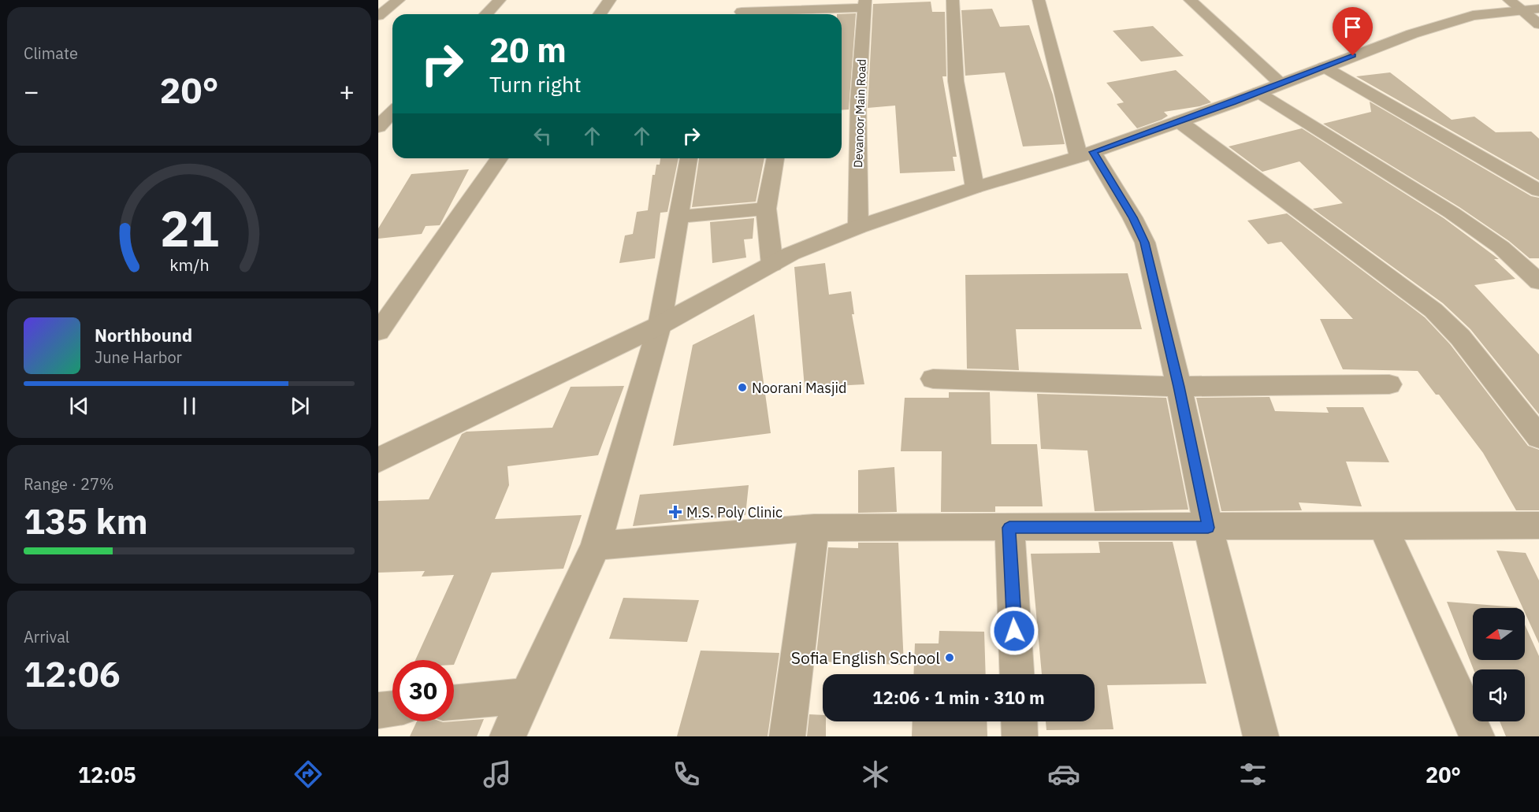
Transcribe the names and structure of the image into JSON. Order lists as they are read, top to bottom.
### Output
{
  "streets": {
    "street": ["Devanoor Main Road"]
  },
  "places": {
    "other": ["Noorani Masjid", "Sofia English School"],
    "health": ["M.S. Poly Clinic"]
  },
  "north": "left",
  "page": {
    "tile": [
      "Climate",
      ["Range · 27%", "135 km"],
      ["Arrival", "12:06"]
    ],
    "turn": ["20 m", "Turn right"],
    "heat": ["−", "20°", "+"],
    "song": ["Northbound", "June Harbor"],
    "limit": "30",
    "trip": "12:06 · 1 min · 310 m",
    "tabs": ["12:05", "20°"],
    "gauge": ["21", "km/h"]
  }
}
